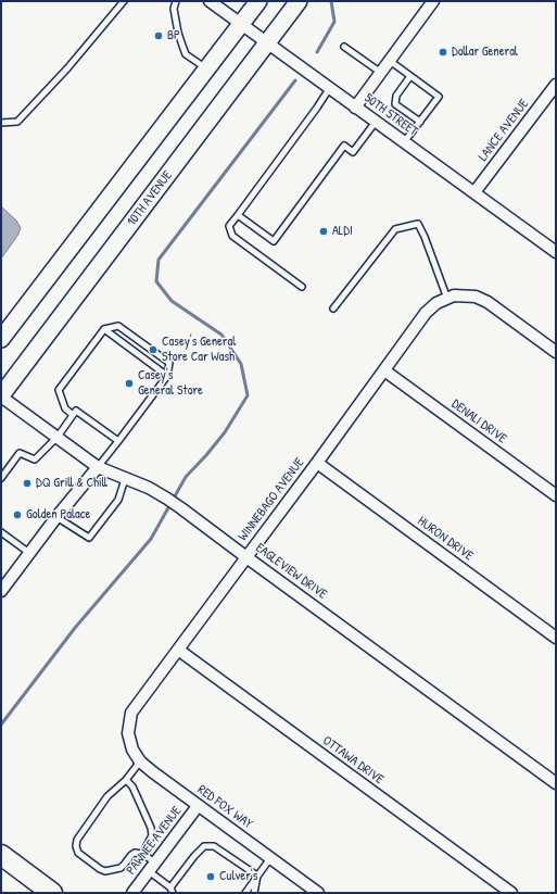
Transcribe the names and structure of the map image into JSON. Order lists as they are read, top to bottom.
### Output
{
  "streets": {
    "main road": ["10TH AVENUE"],
    "street": [
      "50TH STREET",
      "LANCE AVENUE",
      "DENALI DRIVE",
      "WINNEBAGO AVENUE",
      "HURON DRIVE",
      "EAGLEVIEW DRIVE",
      "OTTAWA DRIVE",
      "RED FOX WAY",
      "PAWNEE AVENUE"
    ]
  },
  "crossings": [
    ["50TH STREET", "LANCE AVENUE"],
    ["50TH STREET", "10TH AVENUE"],
    ["10TH AVENUE", "EAGLEVIEW DRIVE"],
    ["DENALI DRIVE", "WINNEBAGO AVENUE"],
    ["WINNEBAGO AVENUE", "HURON DRIVE"],
    ["WINNEBAGO AVENUE", "EAGLEVIEW DRIVE"],
    ["WINNEBAGO AVENUE", "OTTAWA DRIVE"],
    ["WINNEBAGO AVENUE", "RED FOX WAY"],
    ["RED FOX WAY", "PAWNEE AVENUE"]
  ],
  "places": [
    "BP",
    "Dollar General",
    "ALDI",
    "Casey's General Store Car Wash",
    "Casey's General Store",
    "DQ Grill & Chill",
    "Golden Palace",
    "Culver's"
  ]
}
